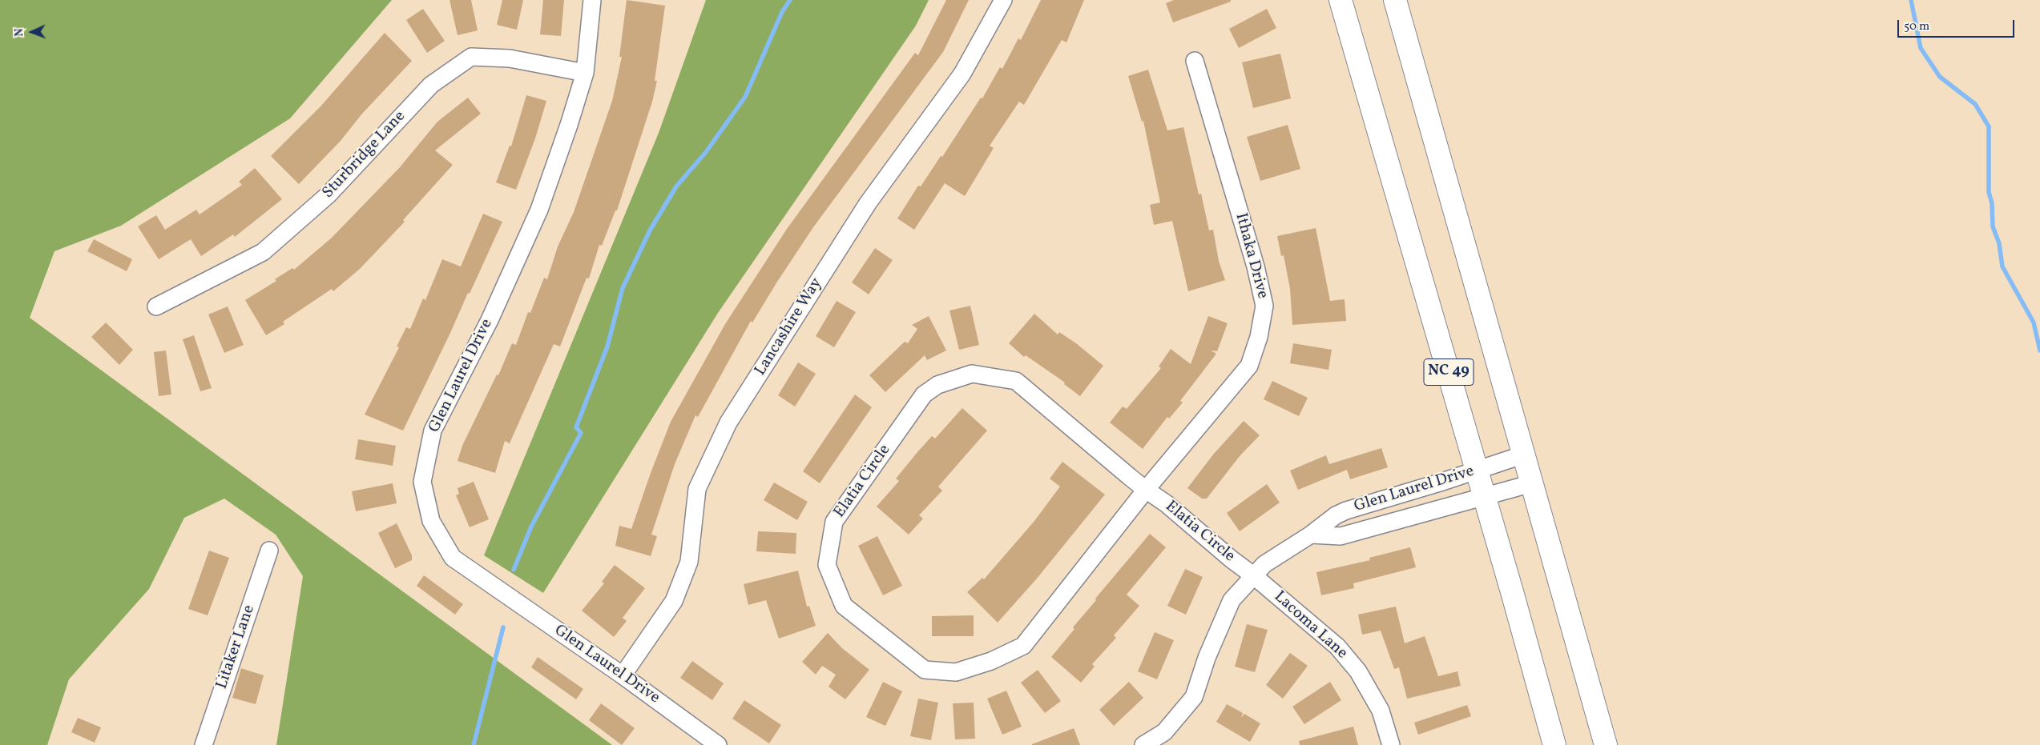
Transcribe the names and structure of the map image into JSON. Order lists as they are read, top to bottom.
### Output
{
  "streets": {
    "highway": ["NC 49"],
    "street": [
      "Sturbridge Lane",
      "Ithaka Drive",
      "Lancashire Way",
      "Glen Laurel Drive",
      "Elatia Circle",
      "Lacoma Lane",
      "Litaker Lane"
    ]
  },
  "crossings": [
    ["Sturbridge Lane", "Glen Laurel Drive"],
    ["Ithaka Drive", "Elatia Circle"],
    ["Lancashire Way", "Glen Laurel Drive"],
    ["NC 49", "Glen Laurel Drive"],
    ["Glen Laurel Drive", "Elatia Circle"],
    ["Glen Laurel Drive", "Lacoma Lane"],
    ["Elatia Circle", "Lacoma Lane"]
  ],
  "scale_bar": "50 m",
  "north": "left"
}
